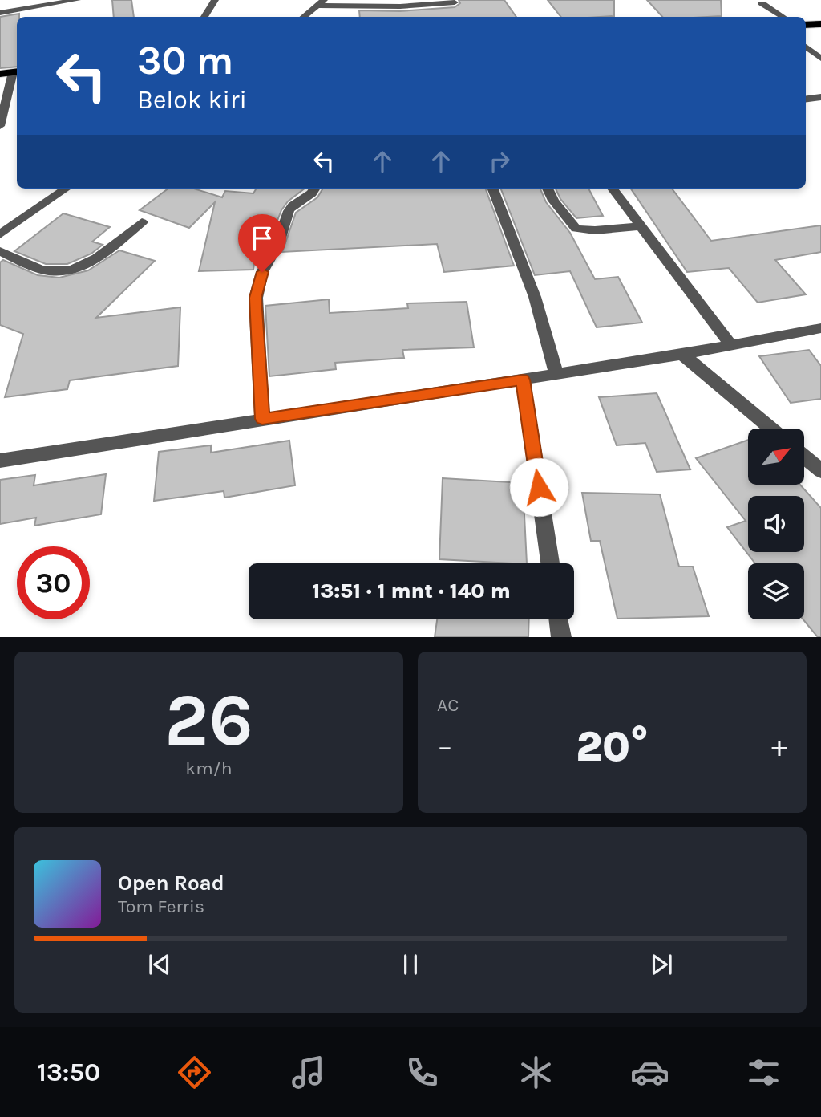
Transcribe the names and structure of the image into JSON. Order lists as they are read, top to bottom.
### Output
{
  "north": "top right",
  "page": {
    "turn": ["30 m", "Belok kiri"],
    "limit": "30",
    "trip": "13:51 · 1 mnt · 140 m",
    "tile": [
      ["26", "km/h"],
      "AC"
    ],
    "heat": ["−", "20°", "+"],
    "song": ["Open Road", "Tom Ferris"],
    "tabs": "13:50"
  }
}
